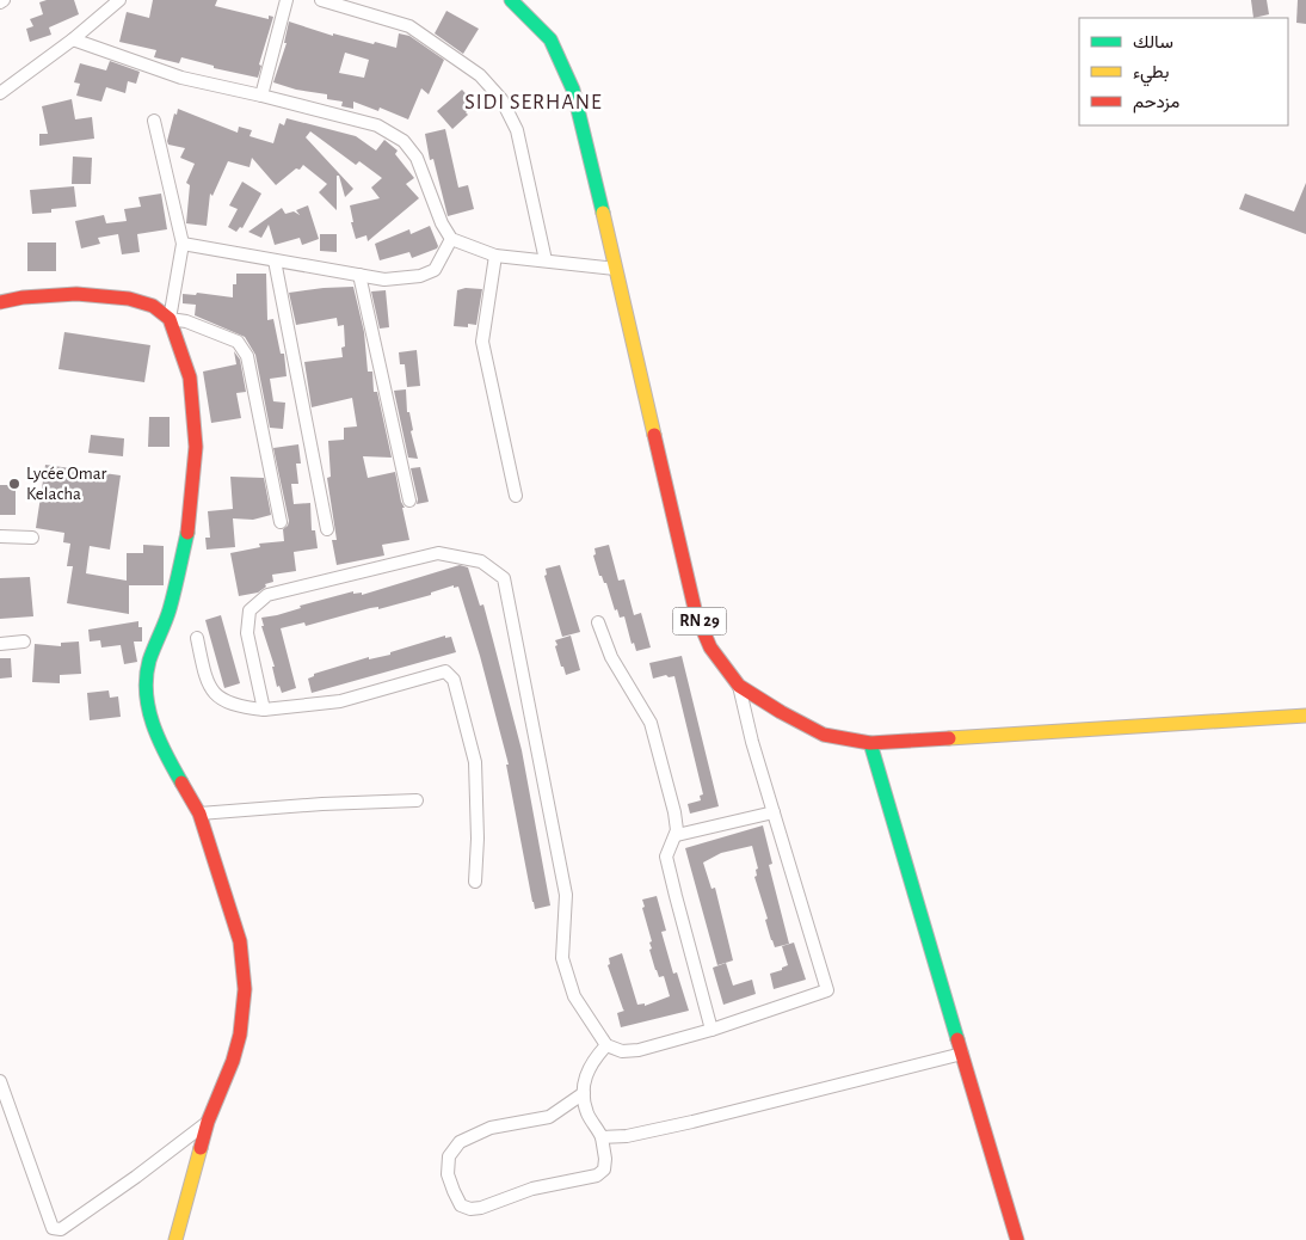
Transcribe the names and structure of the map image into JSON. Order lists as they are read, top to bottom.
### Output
{
  "streets": {
    "main road": ["RN 29"]
  },
  "districts": ["SIDI SERHANE"],
  "places": ["Lycée Omar Kelacha"],
  "legend": ["سالك", "بطيء", "مزدحم"]
}
